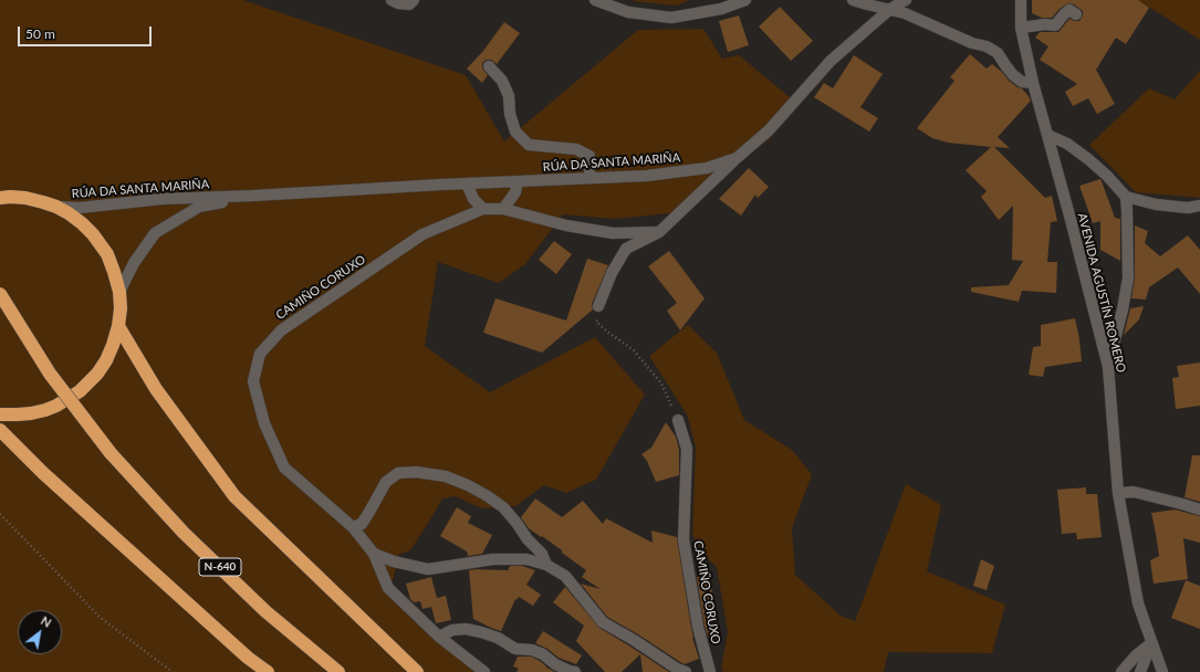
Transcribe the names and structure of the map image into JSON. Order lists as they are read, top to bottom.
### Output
{
  "streets": {
    "highway": ["N-640"],
    "street": ["RÚA DA SANTA MARIÑA", "CAMIÑO CORUXO", "AVENIDA AGUSTÍN ROMERO"]
  },
  "scale_bar": "50 m",
  "north": "top right"
}
